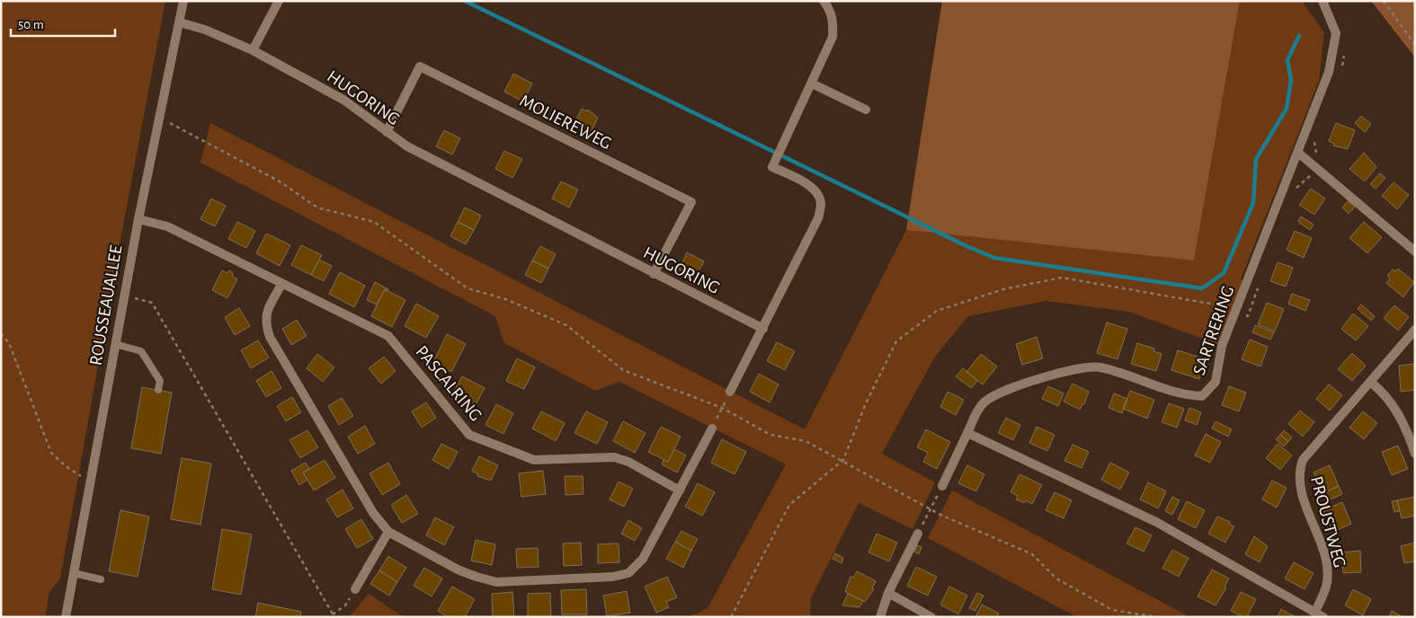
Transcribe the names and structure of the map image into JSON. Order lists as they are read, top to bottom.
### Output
{
  "streets": {
    "street": [
      "HUGORING",
      "MOLIEREWEG",
      "ROUSSEAUALLEE",
      "SARTRERING",
      "PASCALRING",
      "PROUSTWEG"
    ]
  },
  "crossings": [
    ["HUGORING", "MOLIEREWEG"],
    ["HUGORING", "ROUSSEAUALLEE"],
    ["ROUSSEAUALLEE", "PASCALRING"]
  ],
  "scale_bar": "50 m"
}
